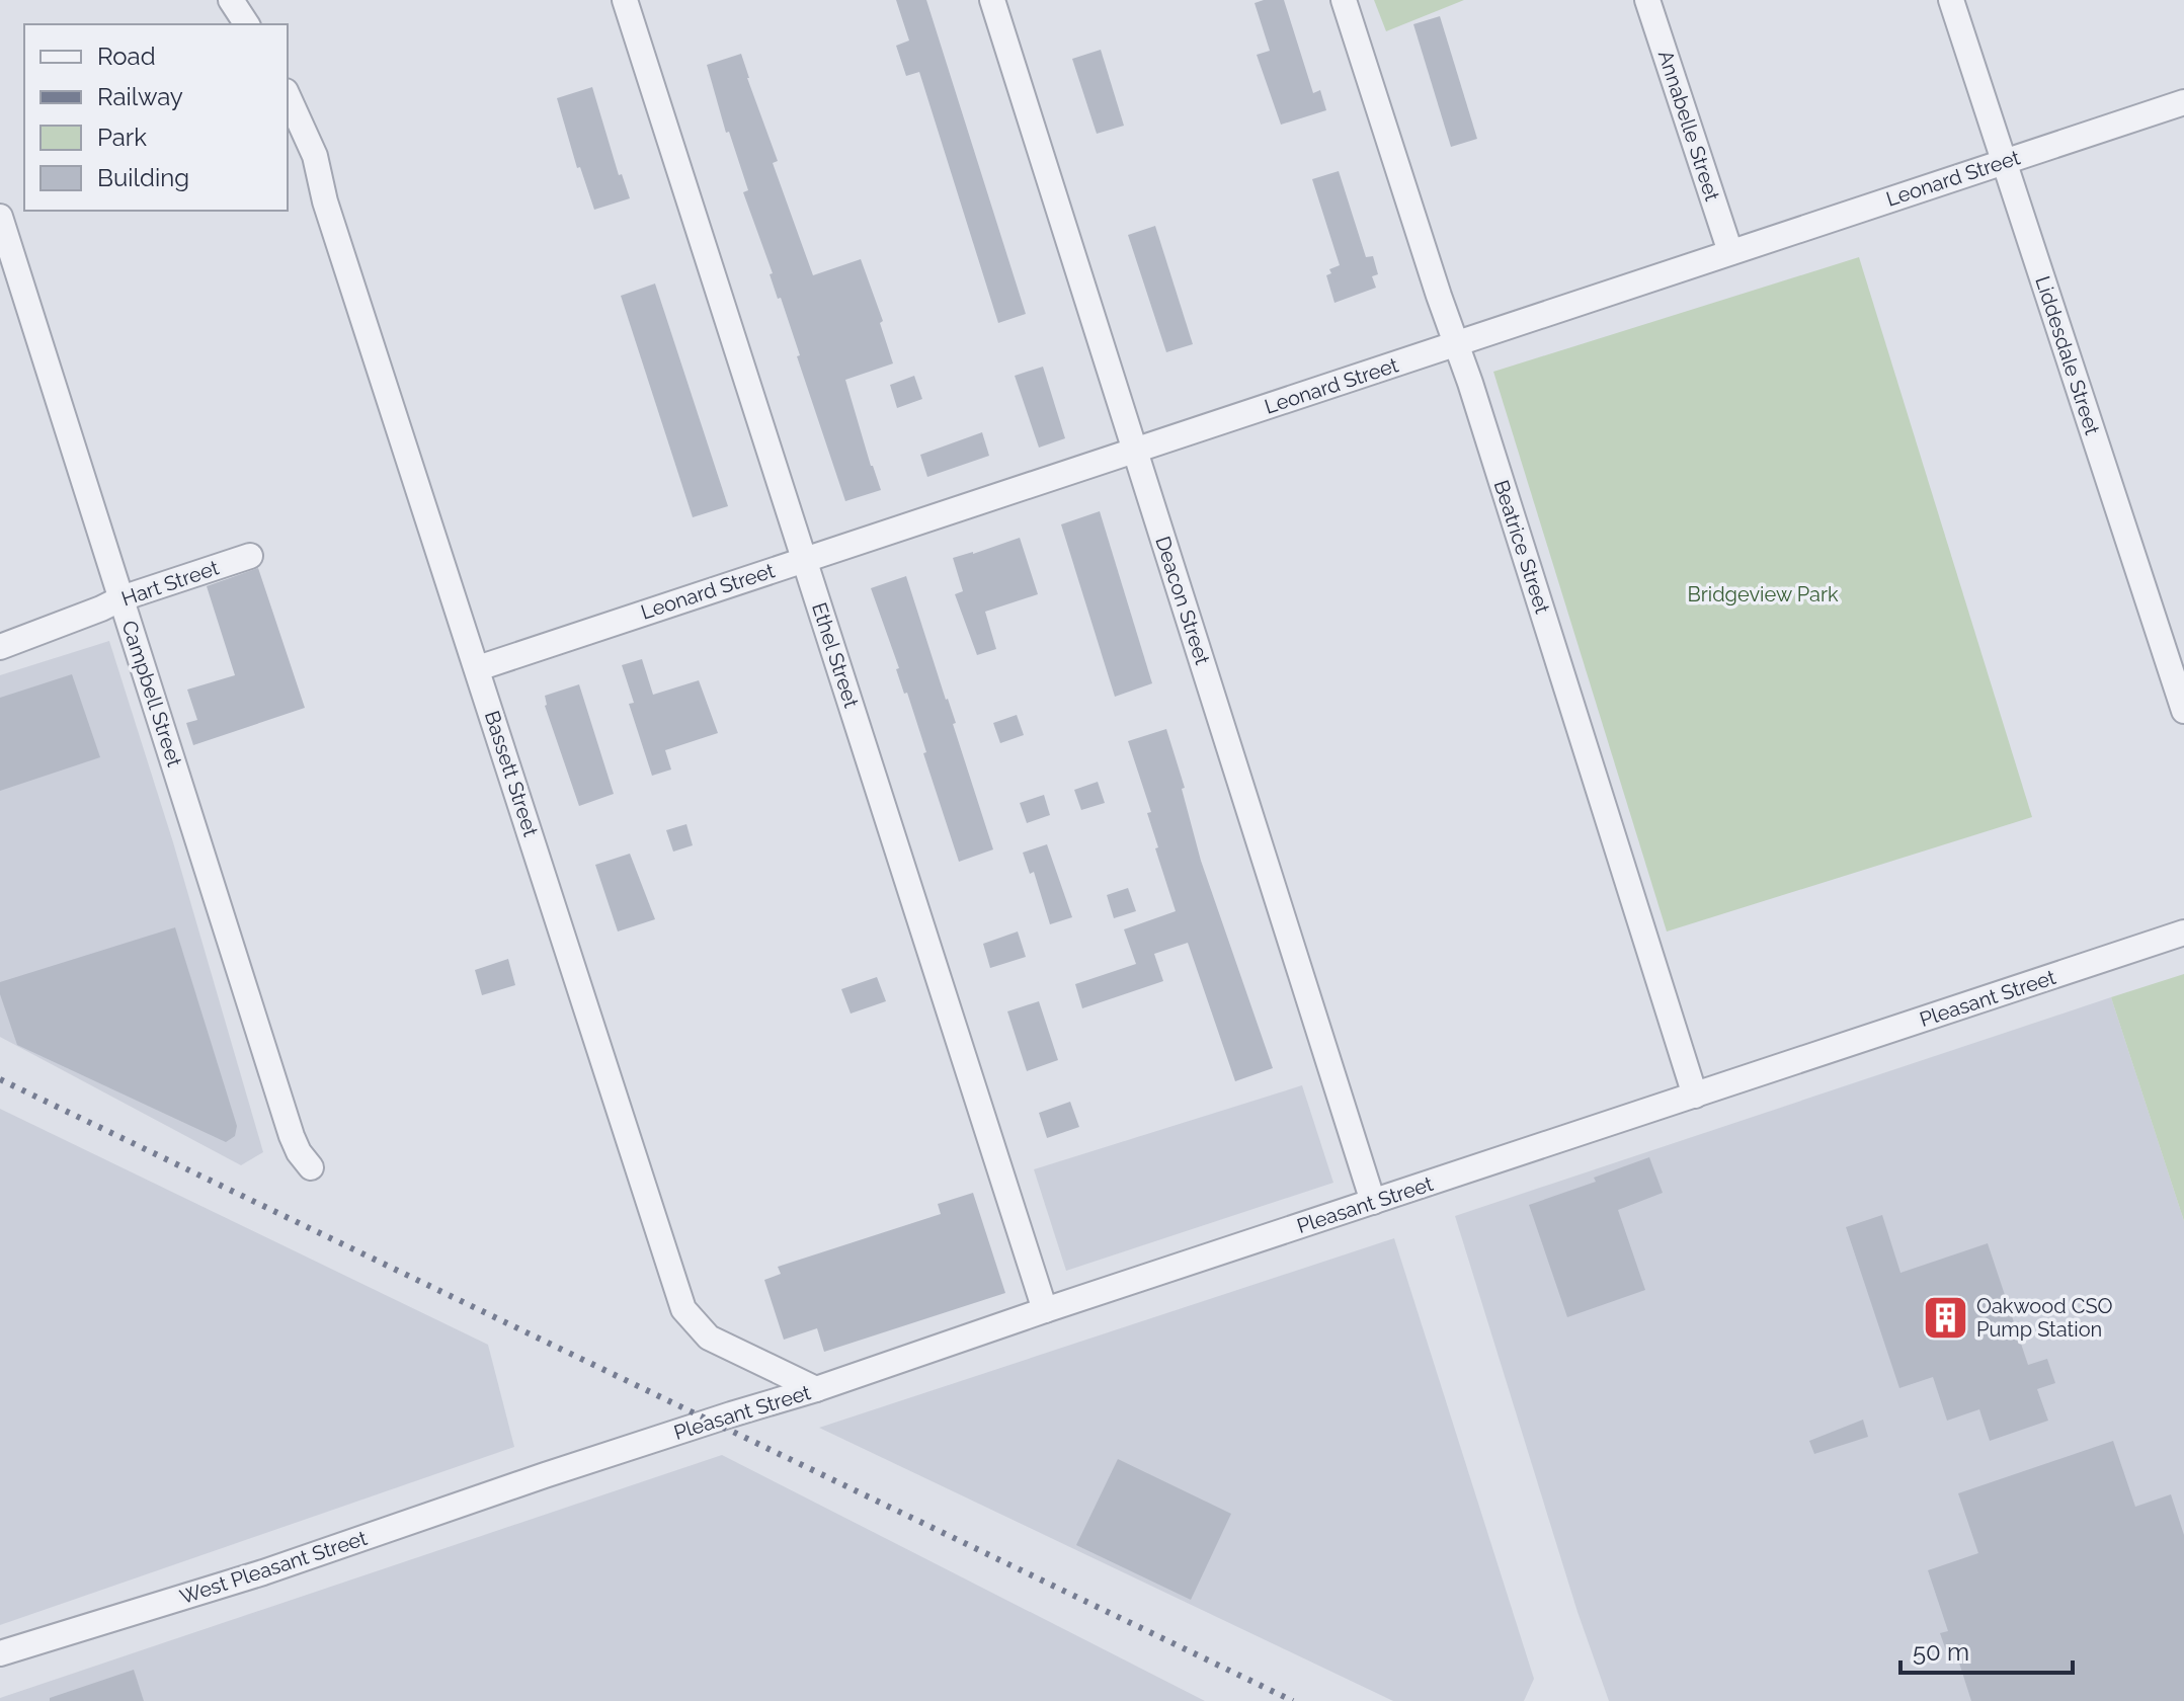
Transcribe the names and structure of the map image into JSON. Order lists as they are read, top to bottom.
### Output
{
  "streets": {
    "street": [
      "Annabelle Street",
      "Leonard Street",
      "Liddesdale Street",
      "Beatrice Street",
      "Hart Street",
      "Deacon Street",
      "Ethel Street",
      "Campbell Street",
      "Bassett Street",
      "Pleasant Street",
      "West Pleasant Street"
    ]
  },
  "crossings": [
    ["Annabelle Street", "Leonard Street"],
    ["Leonard Street", "Liddesdale Street"],
    ["Leonard Street", "Beatrice Street"],
    ["Leonard Street", "Deacon Street"],
    ["Leonard Street", "Ethel Street"],
    ["Leonard Street", "Bassett Street"],
    ["Beatrice Street", "Pleasant Street"],
    ["Hart Street", "Campbell Street"],
    ["Deacon Street", "Pleasant Street"],
    ["Ethel Street", "Pleasant Street"],
    ["Bassett Street", "Pleasant Street"],
    ["Pleasant Street", "West Pleasant Street"]
  ],
  "parks": ["Bridgeview Park"],
  "places": {
    "building": ["Oakwood CSO Pump Station"]
  },
  "legend": [
    "Road",
    "Railway",
    "Park",
    "Building"
  ],
  "scale_bar": "50 m"
}
